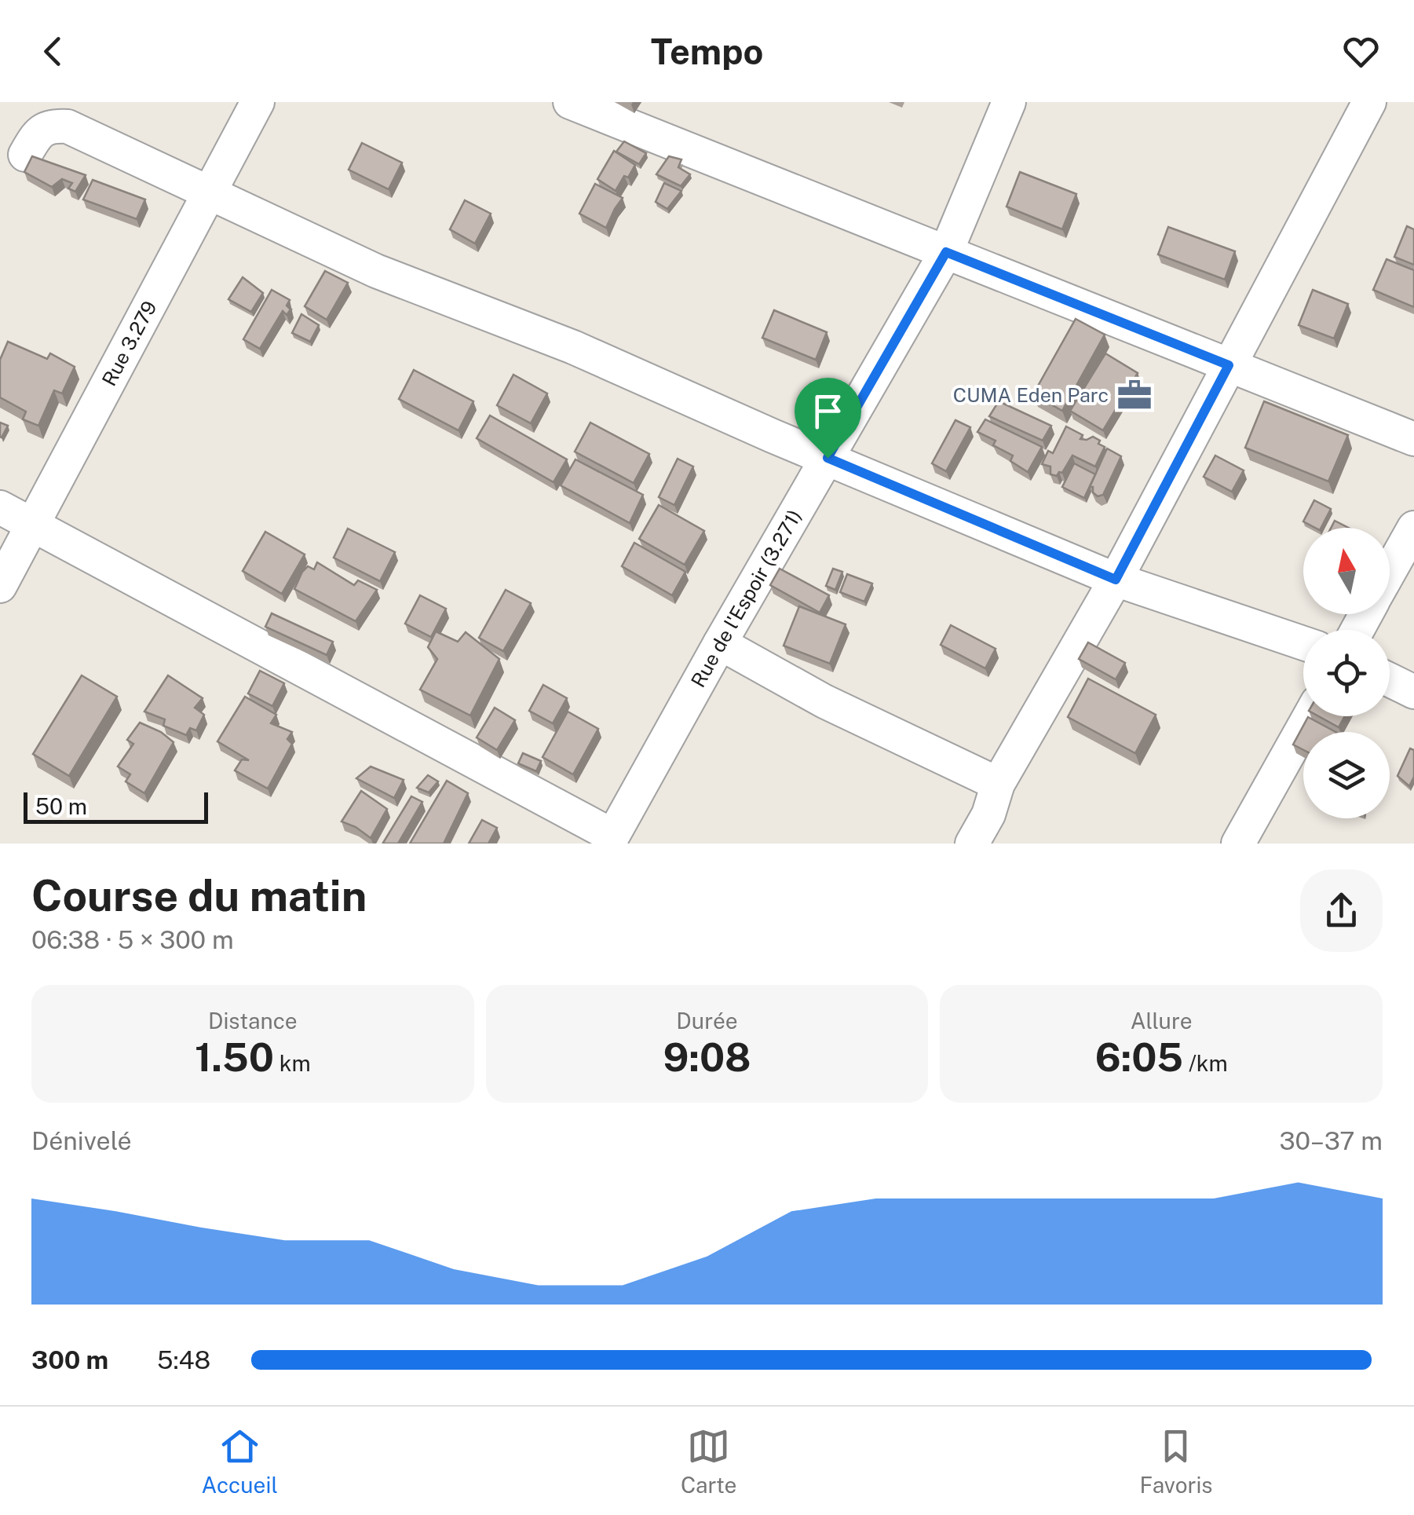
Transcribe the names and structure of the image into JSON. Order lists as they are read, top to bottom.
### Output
{
  "streets": {
    "street": ["Rue 3.279", "Rue de l'Espoir (3.271)"]
  },
  "places": {
    "office": ["CUMA Eden Parc"]
  },
  "scale_bar": "50 m",
  "north": "top",
  "page": {
    "header": "Tempo",
    "scale": "50 m",
    "heading": ["Course du matin", "06:38 · 5 × 300 m"],
    "stats": [
      ["Distance", "1.50 km"],
      ["Durée", "9:08"],
      ["Allure", "6:05 /km"]
    ],
    "chart": ["Dénivelé", "30–37 m"],
    "list": [
      {
        "name": "300 m",
        "note": "5:48"
      }
    ],
    "tabs": ["Accueil", "Carte", "Favoris"]
  }
}
